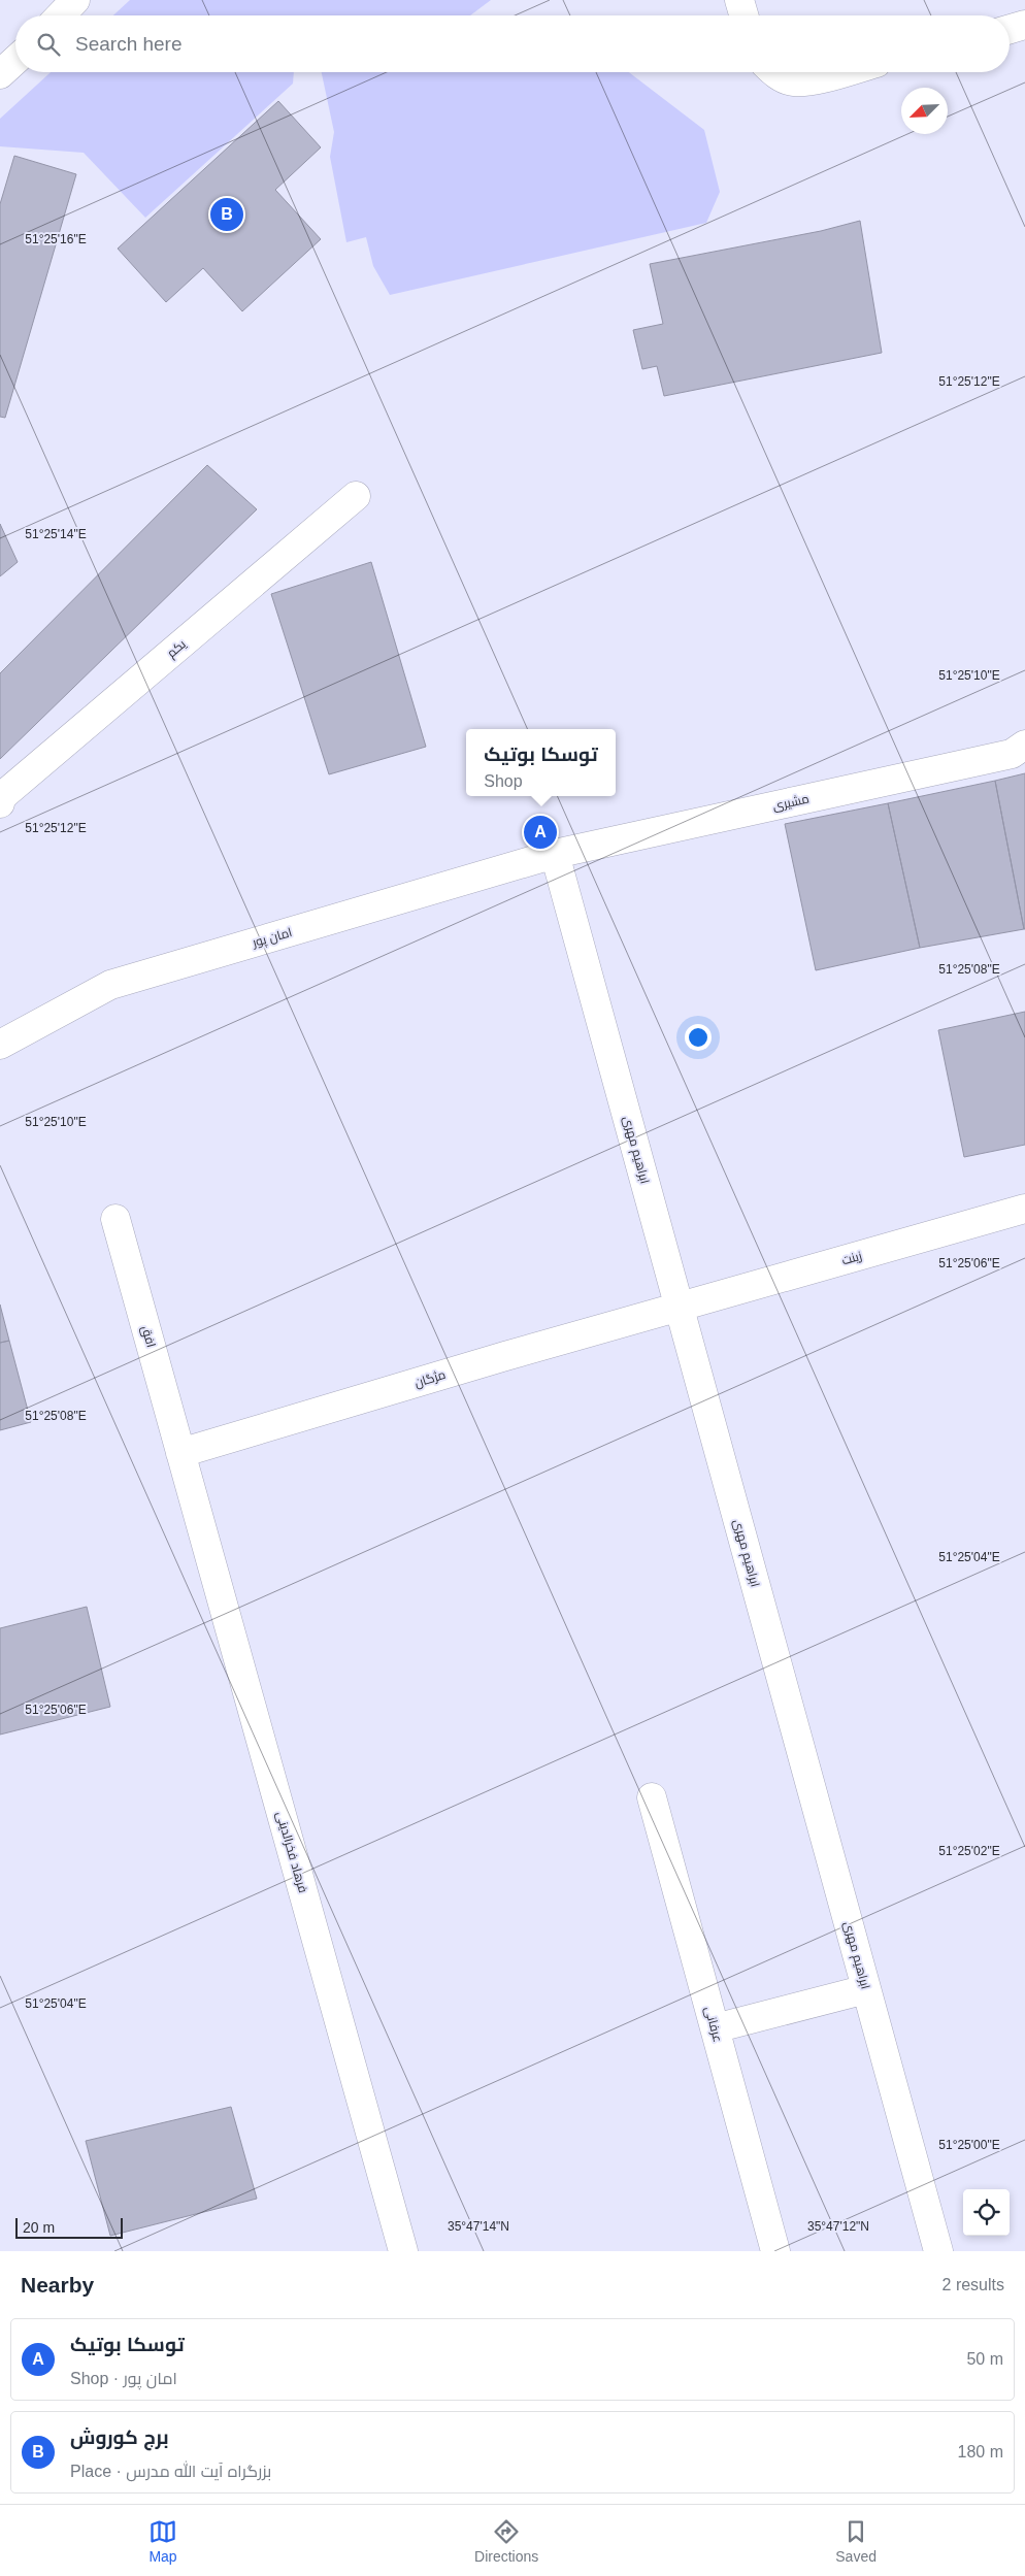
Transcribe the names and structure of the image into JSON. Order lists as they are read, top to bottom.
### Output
{
  "streets": {
    "main road": [
      "یکم",
      "مشیری",
      "امان پور",
      "ابراهیم مهری",
      "زینت",
      "افق",
      "مژگان",
      "فرهاد فخرالدینی",
      "عرفانی"
    ]
  },
  "crossings": [
    ["مشیری", "امان پور"],
    ["مشیری", "ابراهیم مهری"],
    ["امان پور", "ابراهیم مهری"],
    ["ابراهیم مهری", "زینت"],
    ["ابراهیم مهری", "مژگان"],
    ["زینت", "مژگان"],
    ["افق", "مژگان"],
    ["افق", "فرهاد فخرالدینی"],
    ["مژگان", "فرهاد فخرالدینی"]
  ],
  "scale_bar": "20 m",
  "north": "bottom left",
  "page": {
    "search": "Search here",
    "pins": ["B", "A"],
    "popup": ["توسکا بوتیک", "Shop"],
    "scale": "20 m",
    "heading": ["Nearby", "2 results"],
    "list": [
      {
        "mark": "A",
        "name": "توسکا بوتیک",
        "note": "Shop · امان پور",
        "value": "50 m"
      },
      {
        "mark": "B",
        "name": "برج کوروش",
        "note": "Place · بزرگراه آیت الله مدرس",
        "value": "180 m"
      }
    ],
    "nav": ["Map", "Directions", "Saved"]
  },
  "coordinates": [
    "51°25'16\"E",
    "51°25'12\"E",
    "51°25'14\"E",
    "51°25'10\"E",
    "51°25'08\"E",
    "51°25'06\"E",
    "51°25'04\"E",
    "51°25'02\"E",
    "51°25'00\"E",
    "35°47'14\"N",
    "35°47'12\"N"
  ]
}
